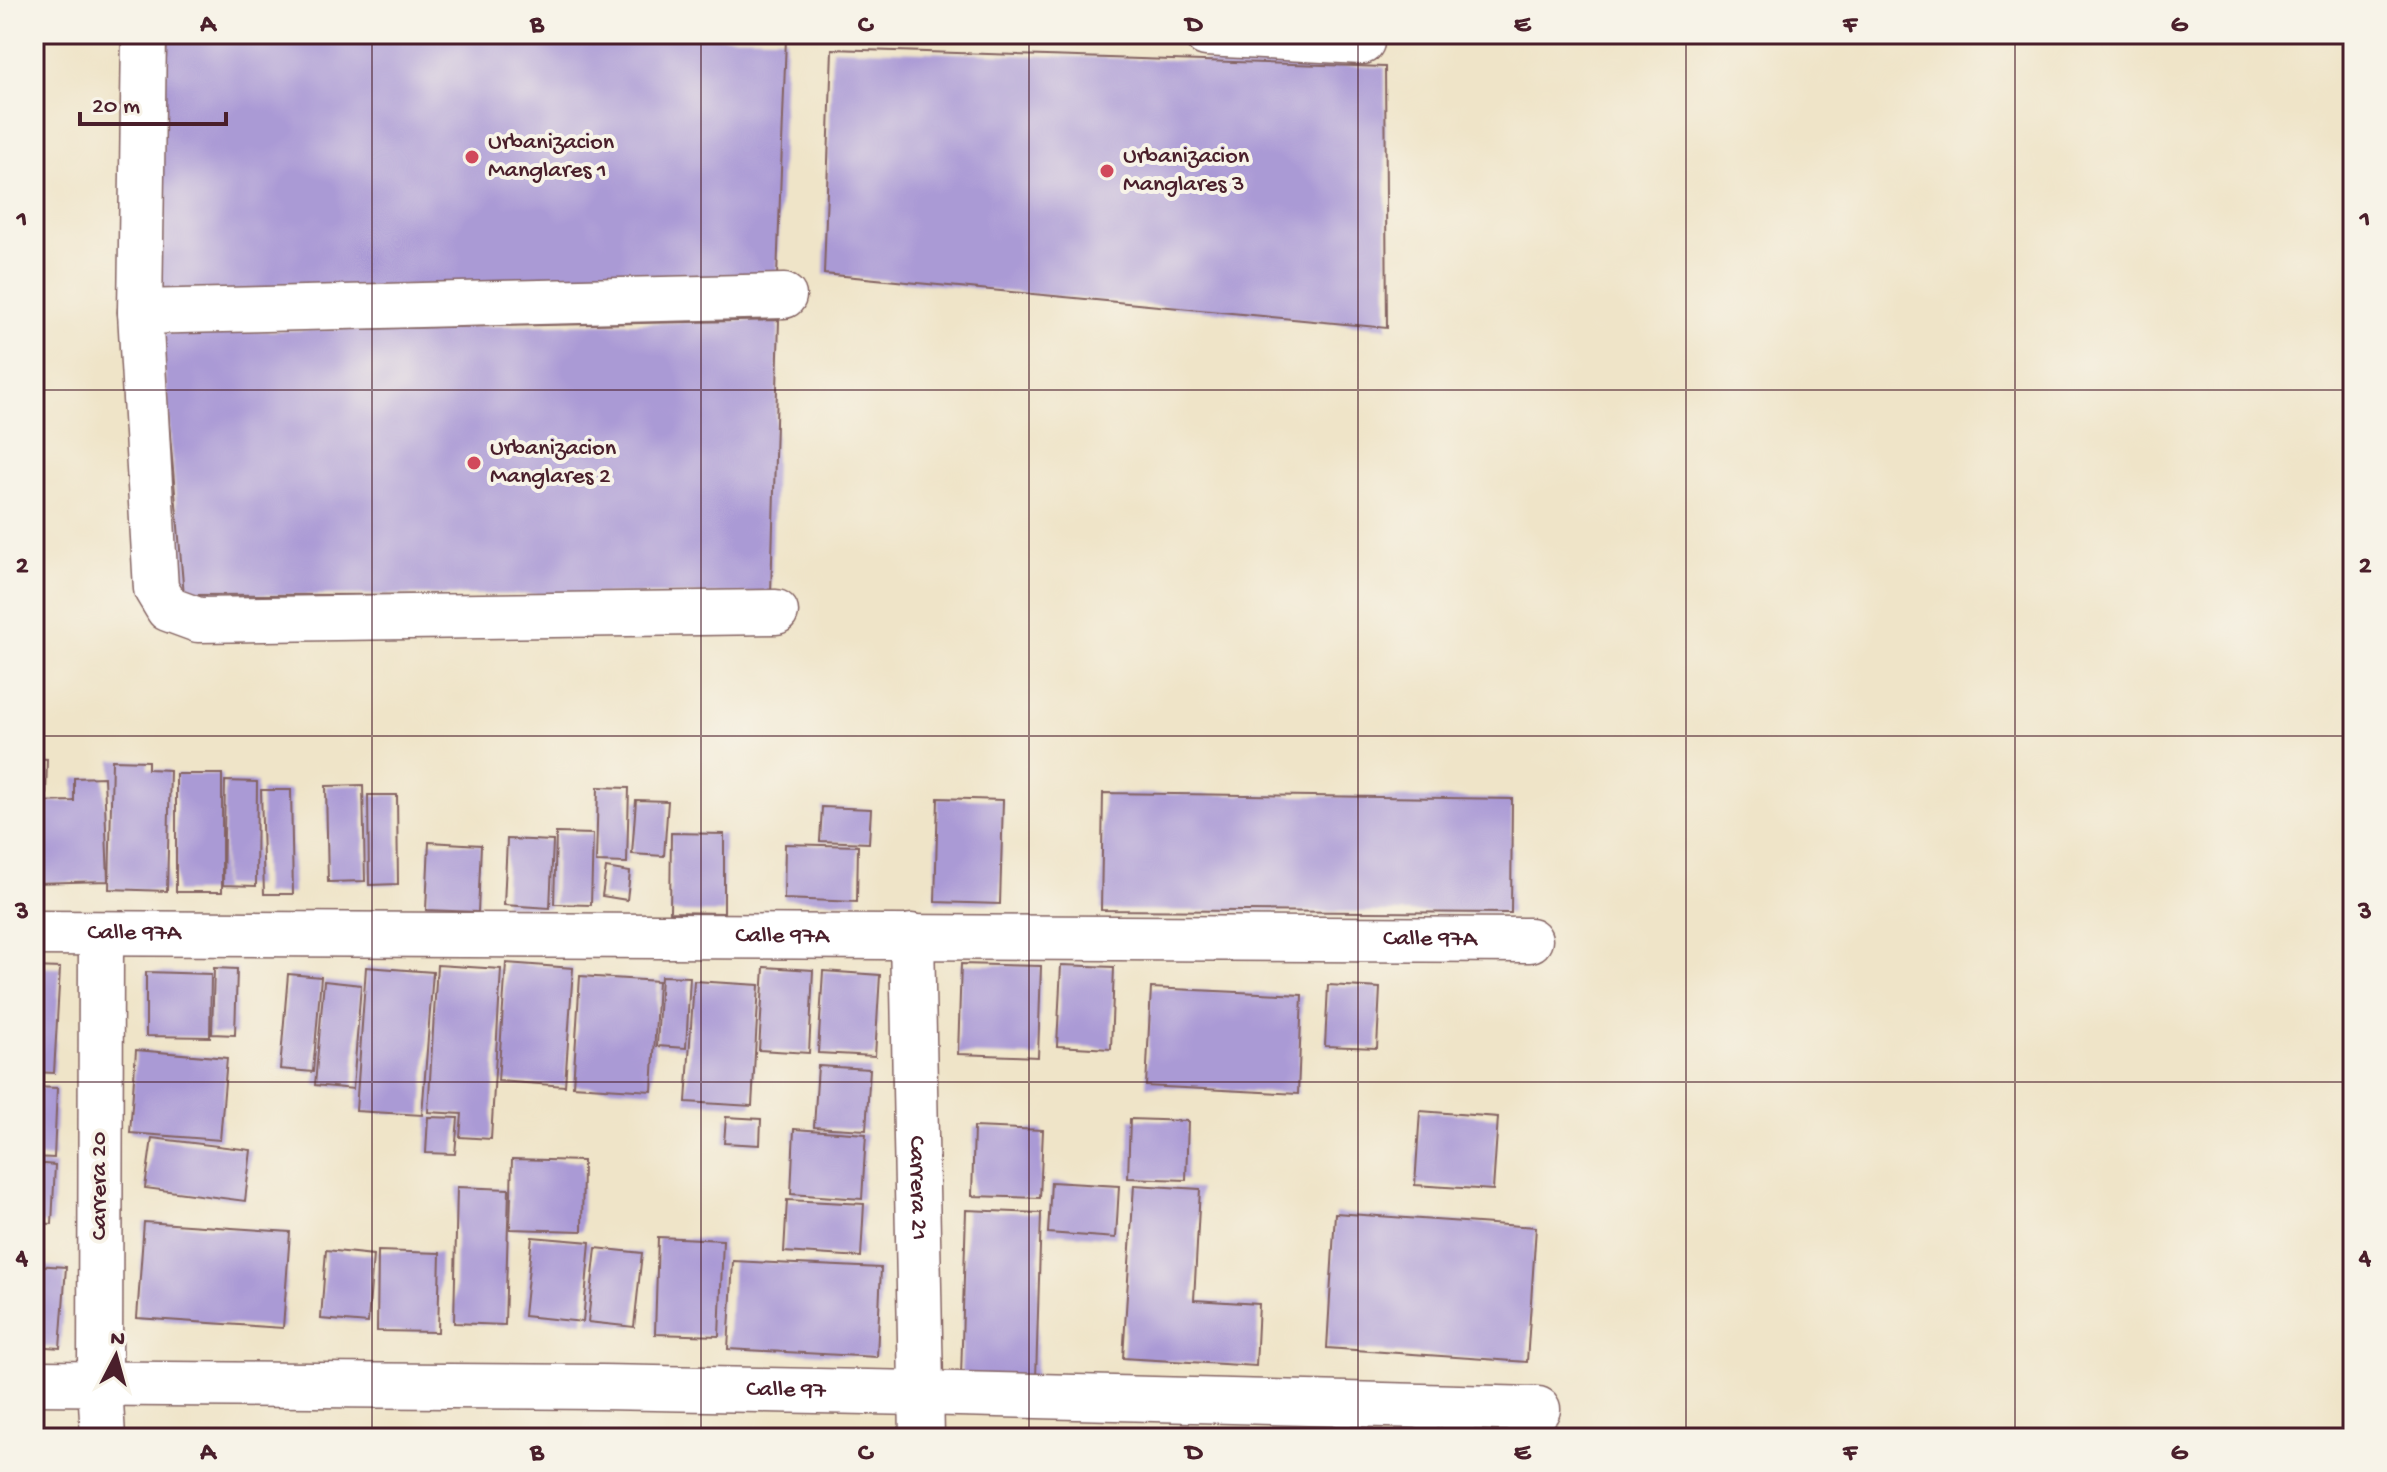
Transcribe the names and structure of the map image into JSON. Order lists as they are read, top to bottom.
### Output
{
  "streets": {
    "street": [
      "Calle 97A",
      "Carrera 20",
      "Carrera 21",
      "Calle 97"
    ]
  },
  "crossings": [
    ["Calle 97A", "Carrera 20"],
    ["Calle 97A", "Carrera 21"],
    ["Carrera 20", "Calle 97"],
    ["Carrera 21", "Calle 97"]
  ],
  "places": ["Urbanizacion Manglares 1", "Urbanizacion Manglares 3", "Urbanizacion Manglares 2"],
  "scale_bar": "20 m",
  "north": "top",
  "grid": {
    "columns": [
      "A",
      "B",
      "C",
      "D",
      "E",
      "F",
      "G"
    ],
    "rows": [
      "1",
      "2",
      "3",
      "4"
    ]
  }
}
